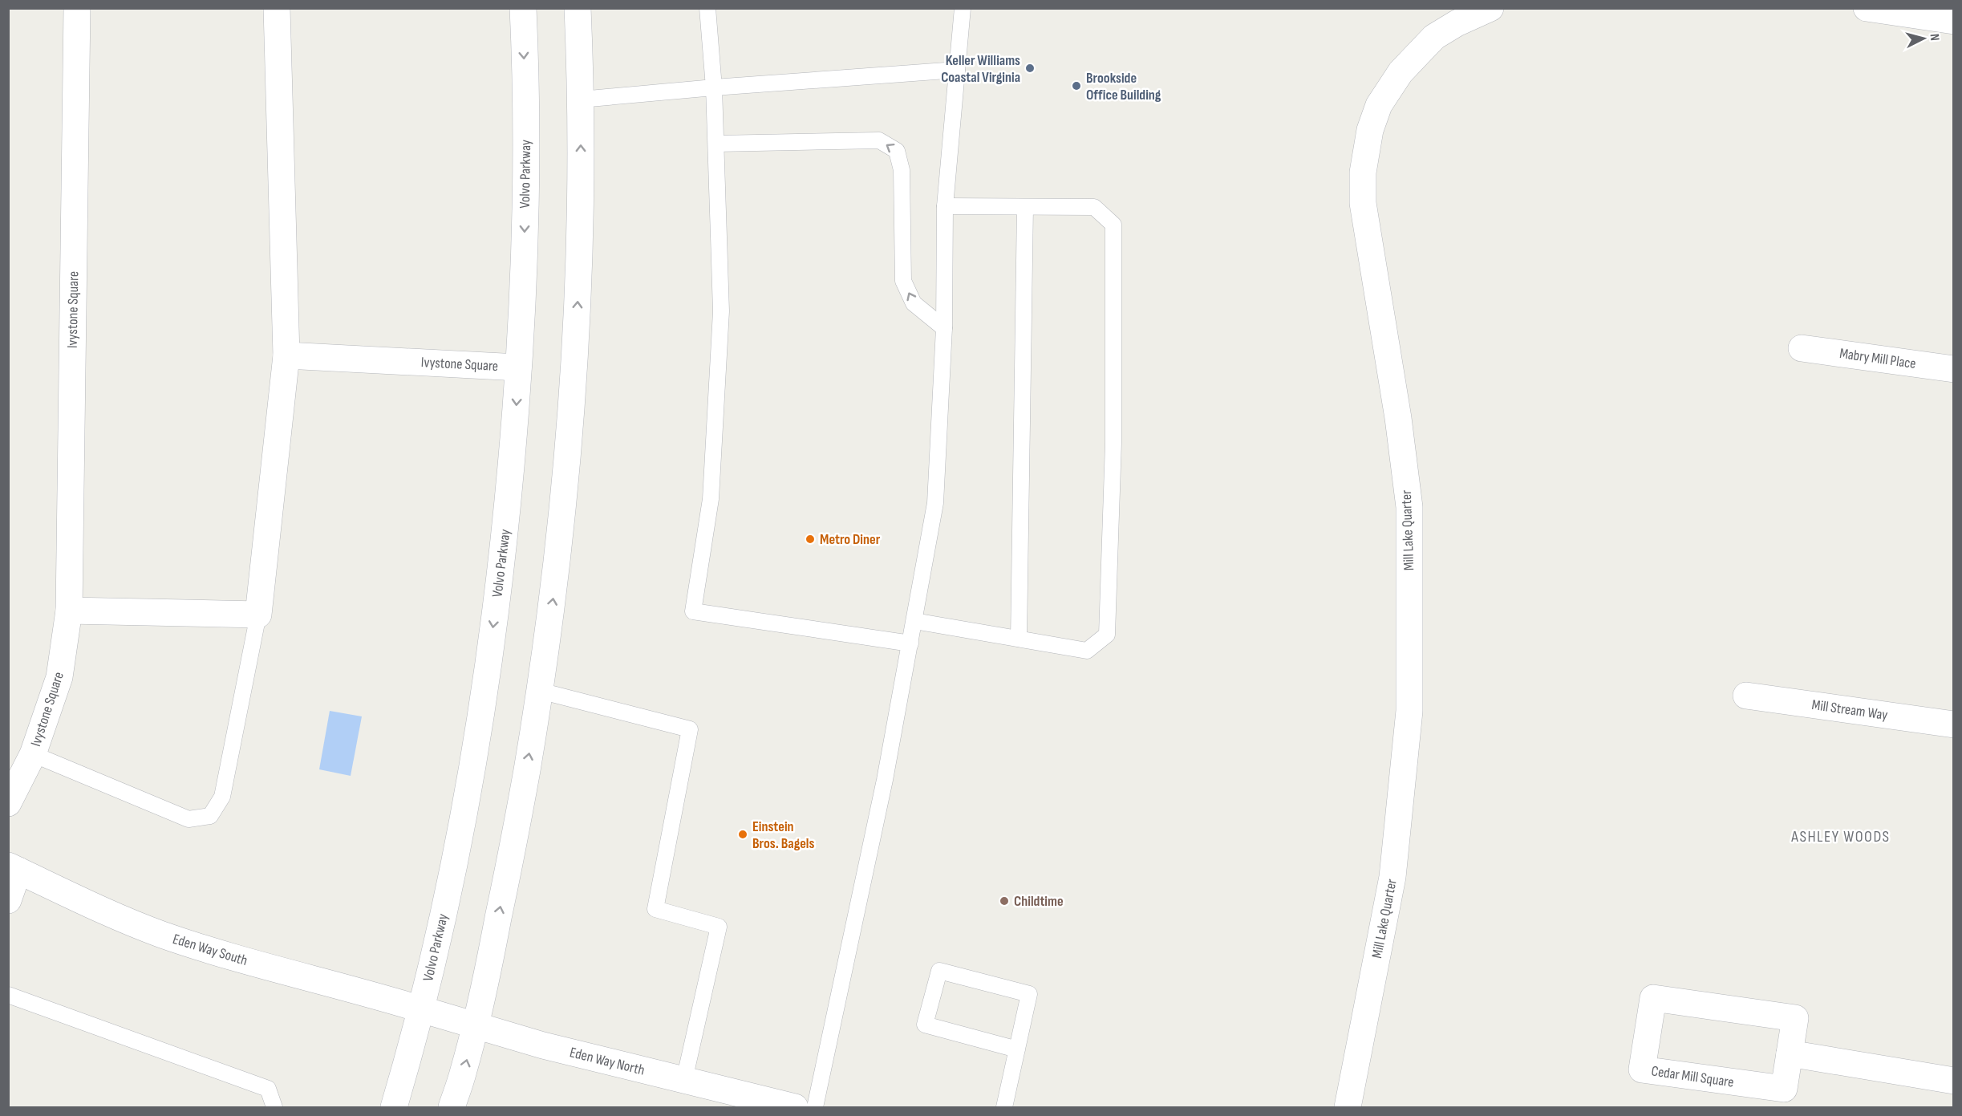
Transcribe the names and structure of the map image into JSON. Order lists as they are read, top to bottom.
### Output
{
  "streets": {
    "street": [
      "Volvo Parkway",
      "Ivystone Square",
      "Mabry Mill Place",
      "Mill Lake Quarter",
      "Mill Stream Way",
      "Eden Way South",
      "Eden Way North",
      "Cedar Mill Square"
    ]
  },
  "crossings": [
    ["Volvo Parkway", "Ivystone Square"],
    ["Volvo Parkway", "Eden Way South"],
    ["Volvo Parkway", "Eden Way North"],
    ["Eden Way South", "Eden Way North"]
  ],
  "districts": ["ASHLEY WOODS"],
  "places": [
    "Keller Williams Coastal Virginia",
    "Brookside Office Building",
    "Metro Diner",
    "Einstein Bros. Bagels",
    "Childtime"
  ],
  "north": "right"
}
